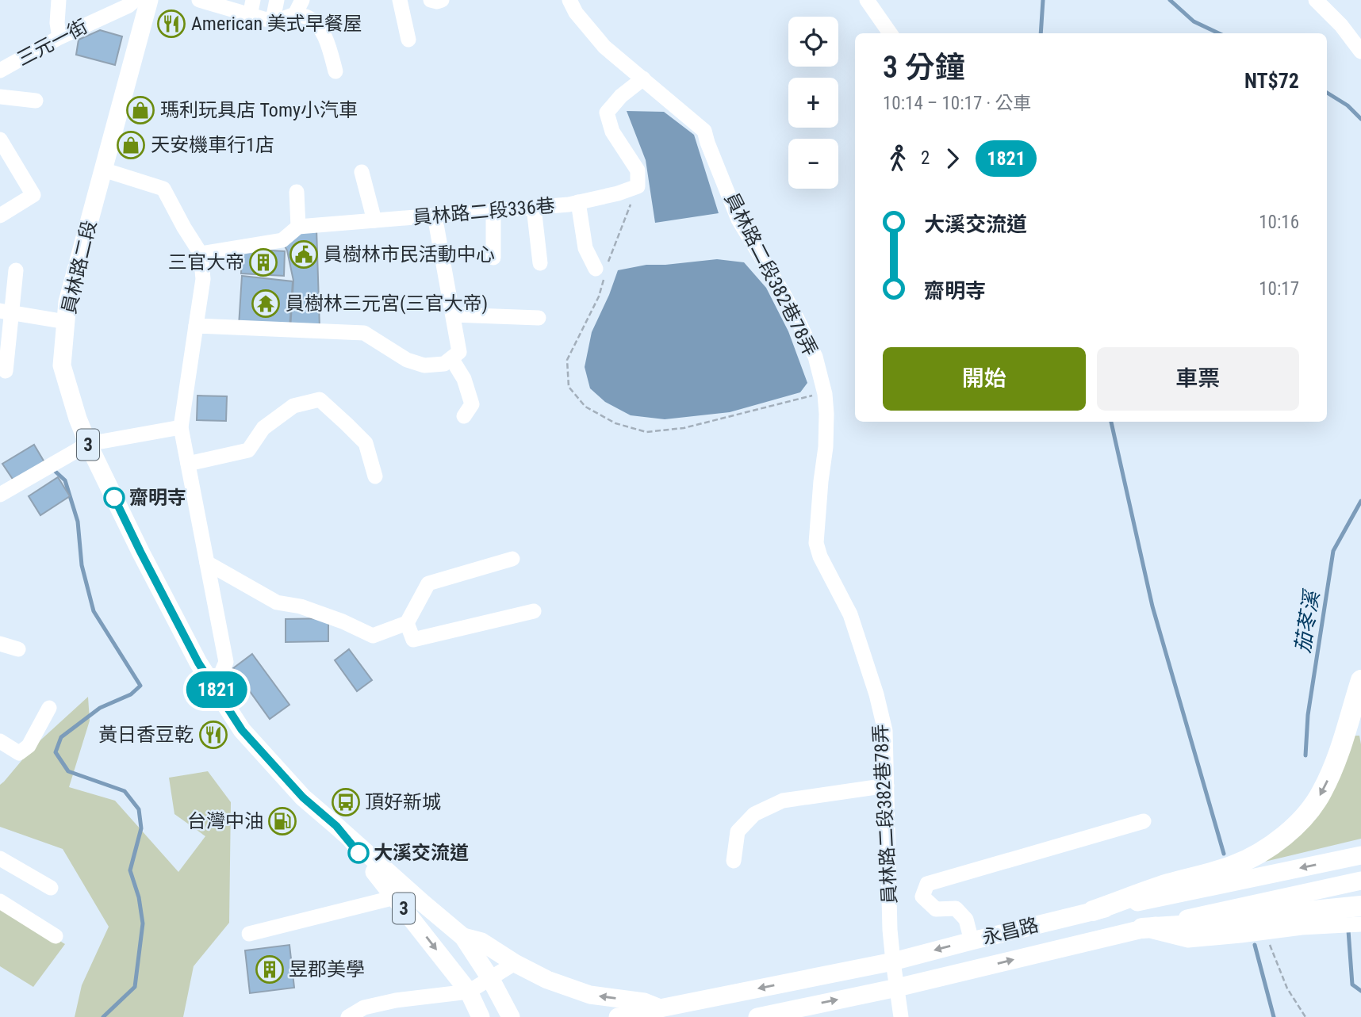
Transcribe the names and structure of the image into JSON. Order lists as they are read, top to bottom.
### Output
{
  "streets": {
    "main road": ["員林路二段", "3", "永昌路"],
    "street": ["三元一街", "員林路二段336巷", "員林路二段382巷78弄"]
  },
  "crossings": [
    ["員林路二段382巷78弄", "永昌路"]
  ],
  "water": ["茄苳溪"],
  "places": {
    "restaurant": ["American 美式早餐屋", "黃日香豆乾"],
    "shop": ["瑪利玩具店 Tomy小汽車", "天安機車行1店"],
    "public building": ["員樹林市民活動中心"],
    "building": ["三官大帝", "昱郡美學"],
    "temple": ["員樹林三元宮(三官大帝)"],
    "other": ["齋明寺", "大溪交流道"],
    "bus stop": ["頂好新城"],
    "fuel station": ["台灣中油"]
  },
  "lines": ["bus line 1821"],
  "page": {
    "on_map": "1821",
    "map_buttons": ["+", "−"],
    "heading": ["3 分鐘", "10:14 – 10:17 · 公車", "NT$72"],
    "legs": ["2", "1821"],
    "list": [
      {
        "name": "大溪交流道",
        "value": "10:16"
      },
      {
        "name": "齋明寺",
        "value": "10:17"
      }
    ],
    "buttons": ["開始", "車票"]
  }
}
